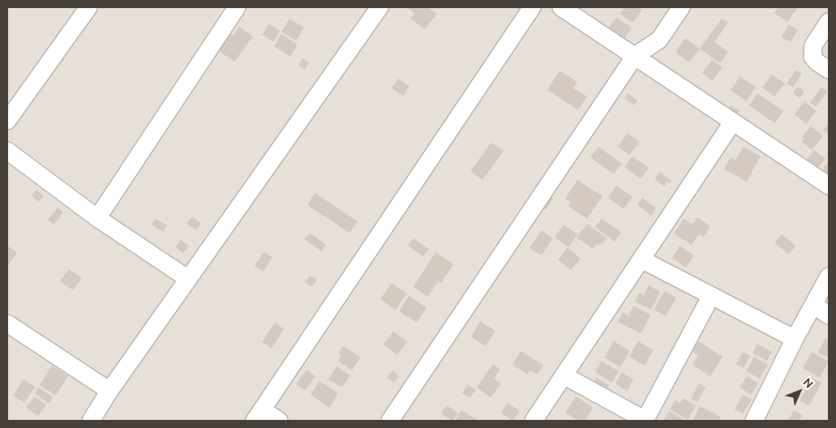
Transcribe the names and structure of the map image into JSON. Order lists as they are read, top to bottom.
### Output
{
  "north": "top right"
}
